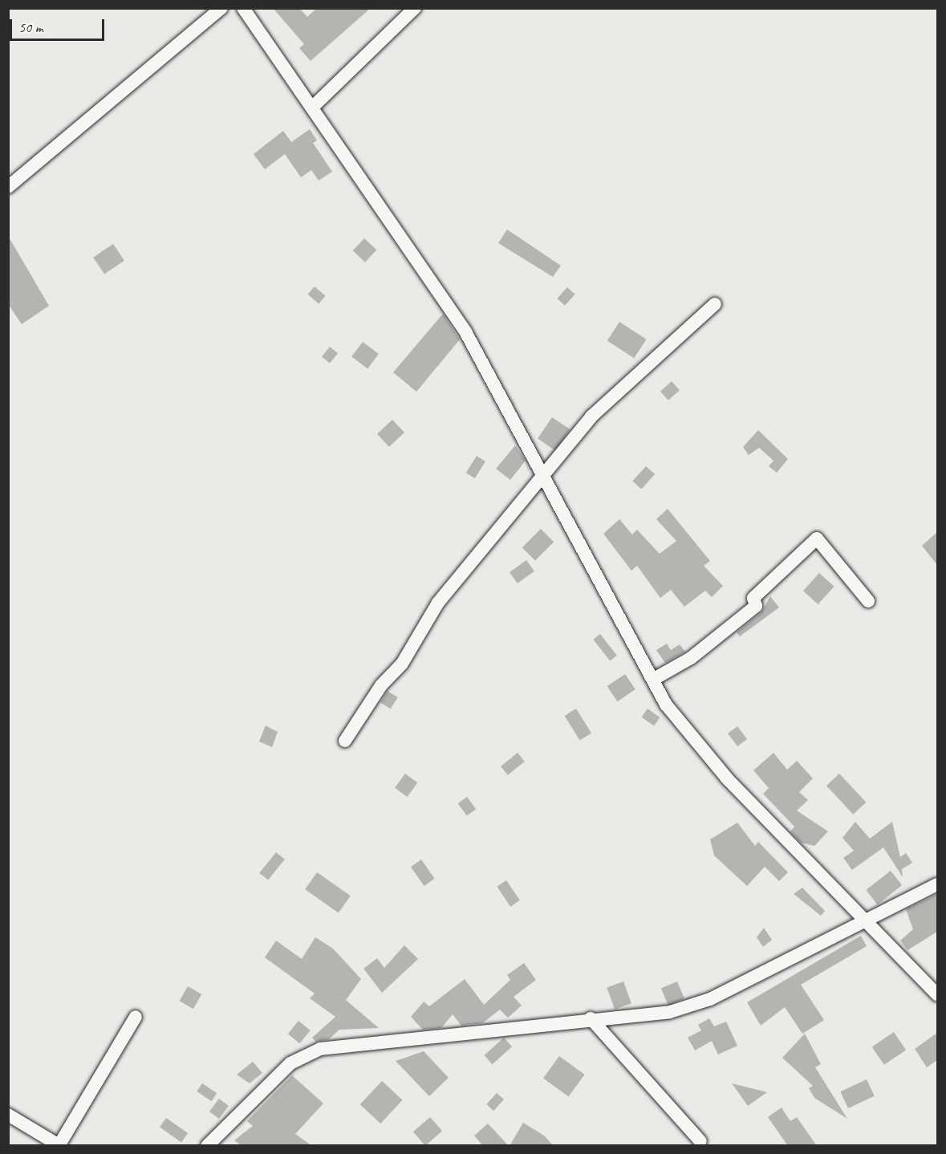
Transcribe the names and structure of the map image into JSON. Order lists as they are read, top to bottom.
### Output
{
  "scale_bar": "50 m"
}
